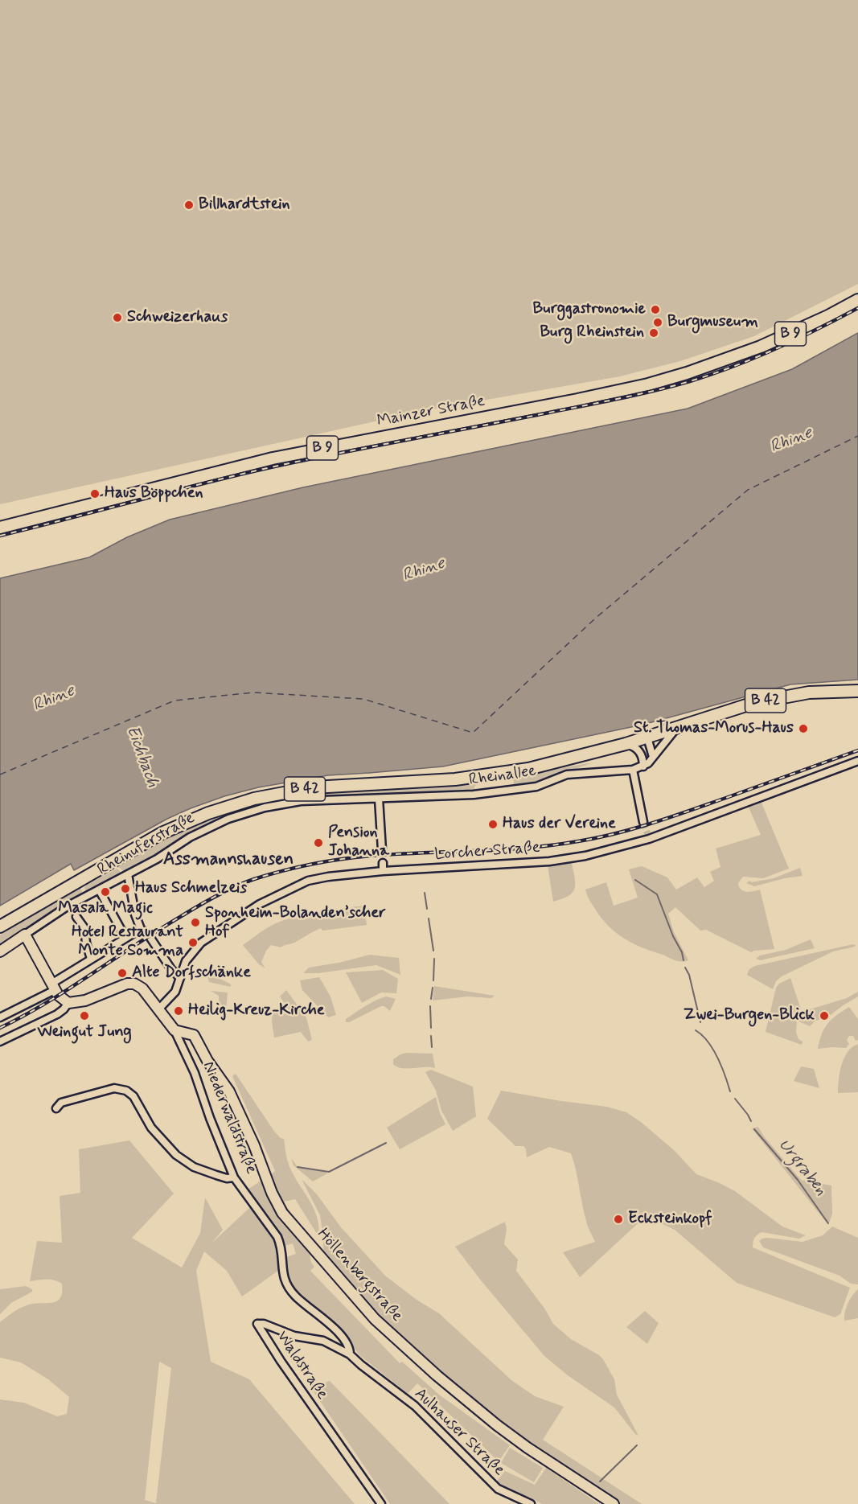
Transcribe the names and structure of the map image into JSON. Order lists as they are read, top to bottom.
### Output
{
  "streets": {
    "main road": [
      "B 9",
      "Mainzer Straße",
      "B 42",
      "Rheinuferstraße",
      "Höllenbergstraße"
    ],
    "street": [
      "Rheinallee",
      "Lorcher Straße",
      "Niederwaldstraße",
      "Waldstraße",
      "Aulhauser Straße"
    ]
  },
  "crossings": [
    ["B 42", "Rheinallee"],
    ["Rheinallee", "Rheinuferstraße"],
    ["Niederwaldstraße", "Höllenbergstraße"],
    ["Niederwaldstraße", "Waldstraße"],
    ["Niederwaldstraße", "Aulhauser Straße"],
    ["Waldstraße", "Aulhauser Straße"]
  ],
  "districts": ["Assmannshausen"],
  "water": ["Rhine", "Eichbach", "Urgraben"],
  "places": [
    "Billhardtstein",
    "Burggastronomie",
    "Schweizerhaus",
    "Burgmuseum",
    "Burg Rheinstein",
    "Haus Böppchen",
    "St. Thomas-Morus-Haus",
    "Haus der Vereine",
    "Pension Johanna",
    "Haus Schmelzeis",
    "Masala Magic",
    "Sponheim-Bolanden’scher Hof",
    "Hotel Restaurant Monte Somma",
    "Alte Dorfschänke",
    "Heilig-Kreuz-Kirche",
    "Weingut Jung",
    "Zwei-Burgen-Blick",
    "Ecksteinkopf"
  ]
}
